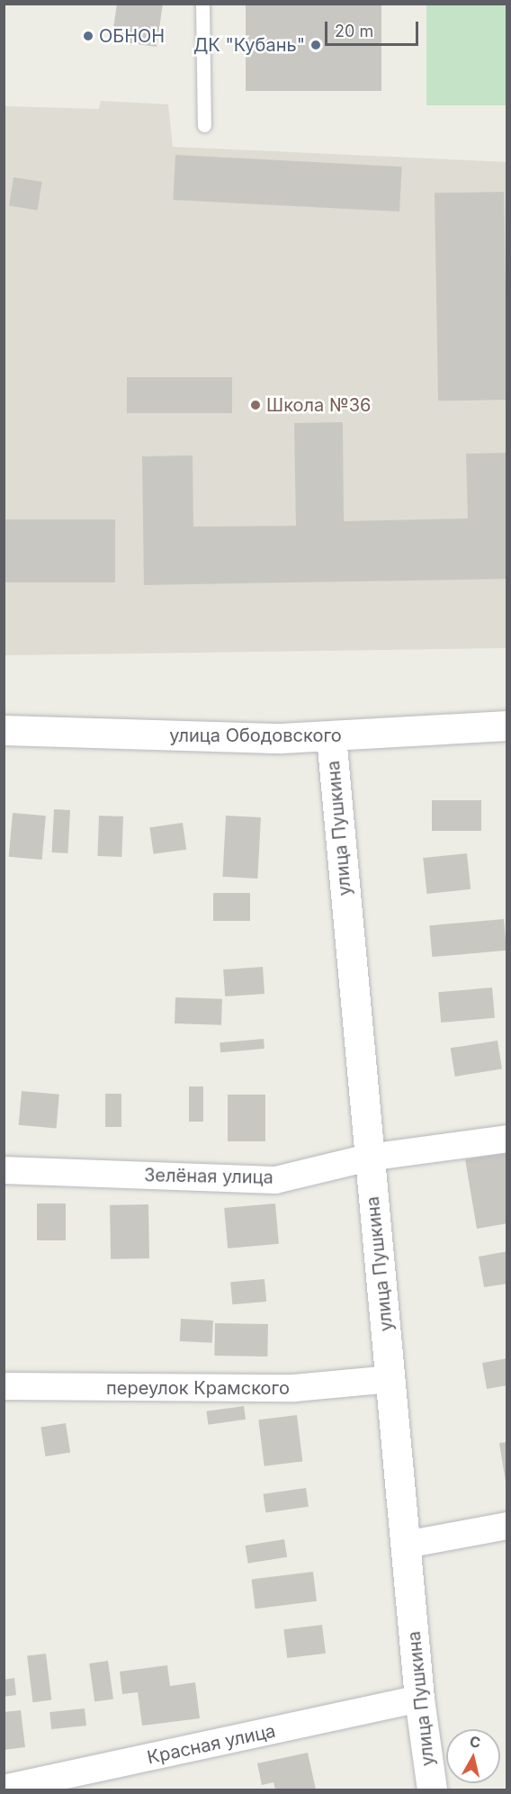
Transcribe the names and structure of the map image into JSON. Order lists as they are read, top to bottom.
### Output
{
  "streets": {
    "street": [
      "улица Ободовского",
      "улица Пушкина",
      "Зелёная улица",
      "переулок Крамского",
      "Красная улица"
    ]
  },
  "crossings": [
    ["улица Ободовского", "улица Пушкина"],
    ["улица Пушкина", "Зелёная улица"],
    ["улица Пушкина", "переулок Крамского"],
    ["улица Пушкина", "Красная улица"]
  ],
  "places": ["ОБНОН", "ДК \"Кубань\"", "Школа №36"],
  "scale_bar": "20 m",
  "north": "top"
}
